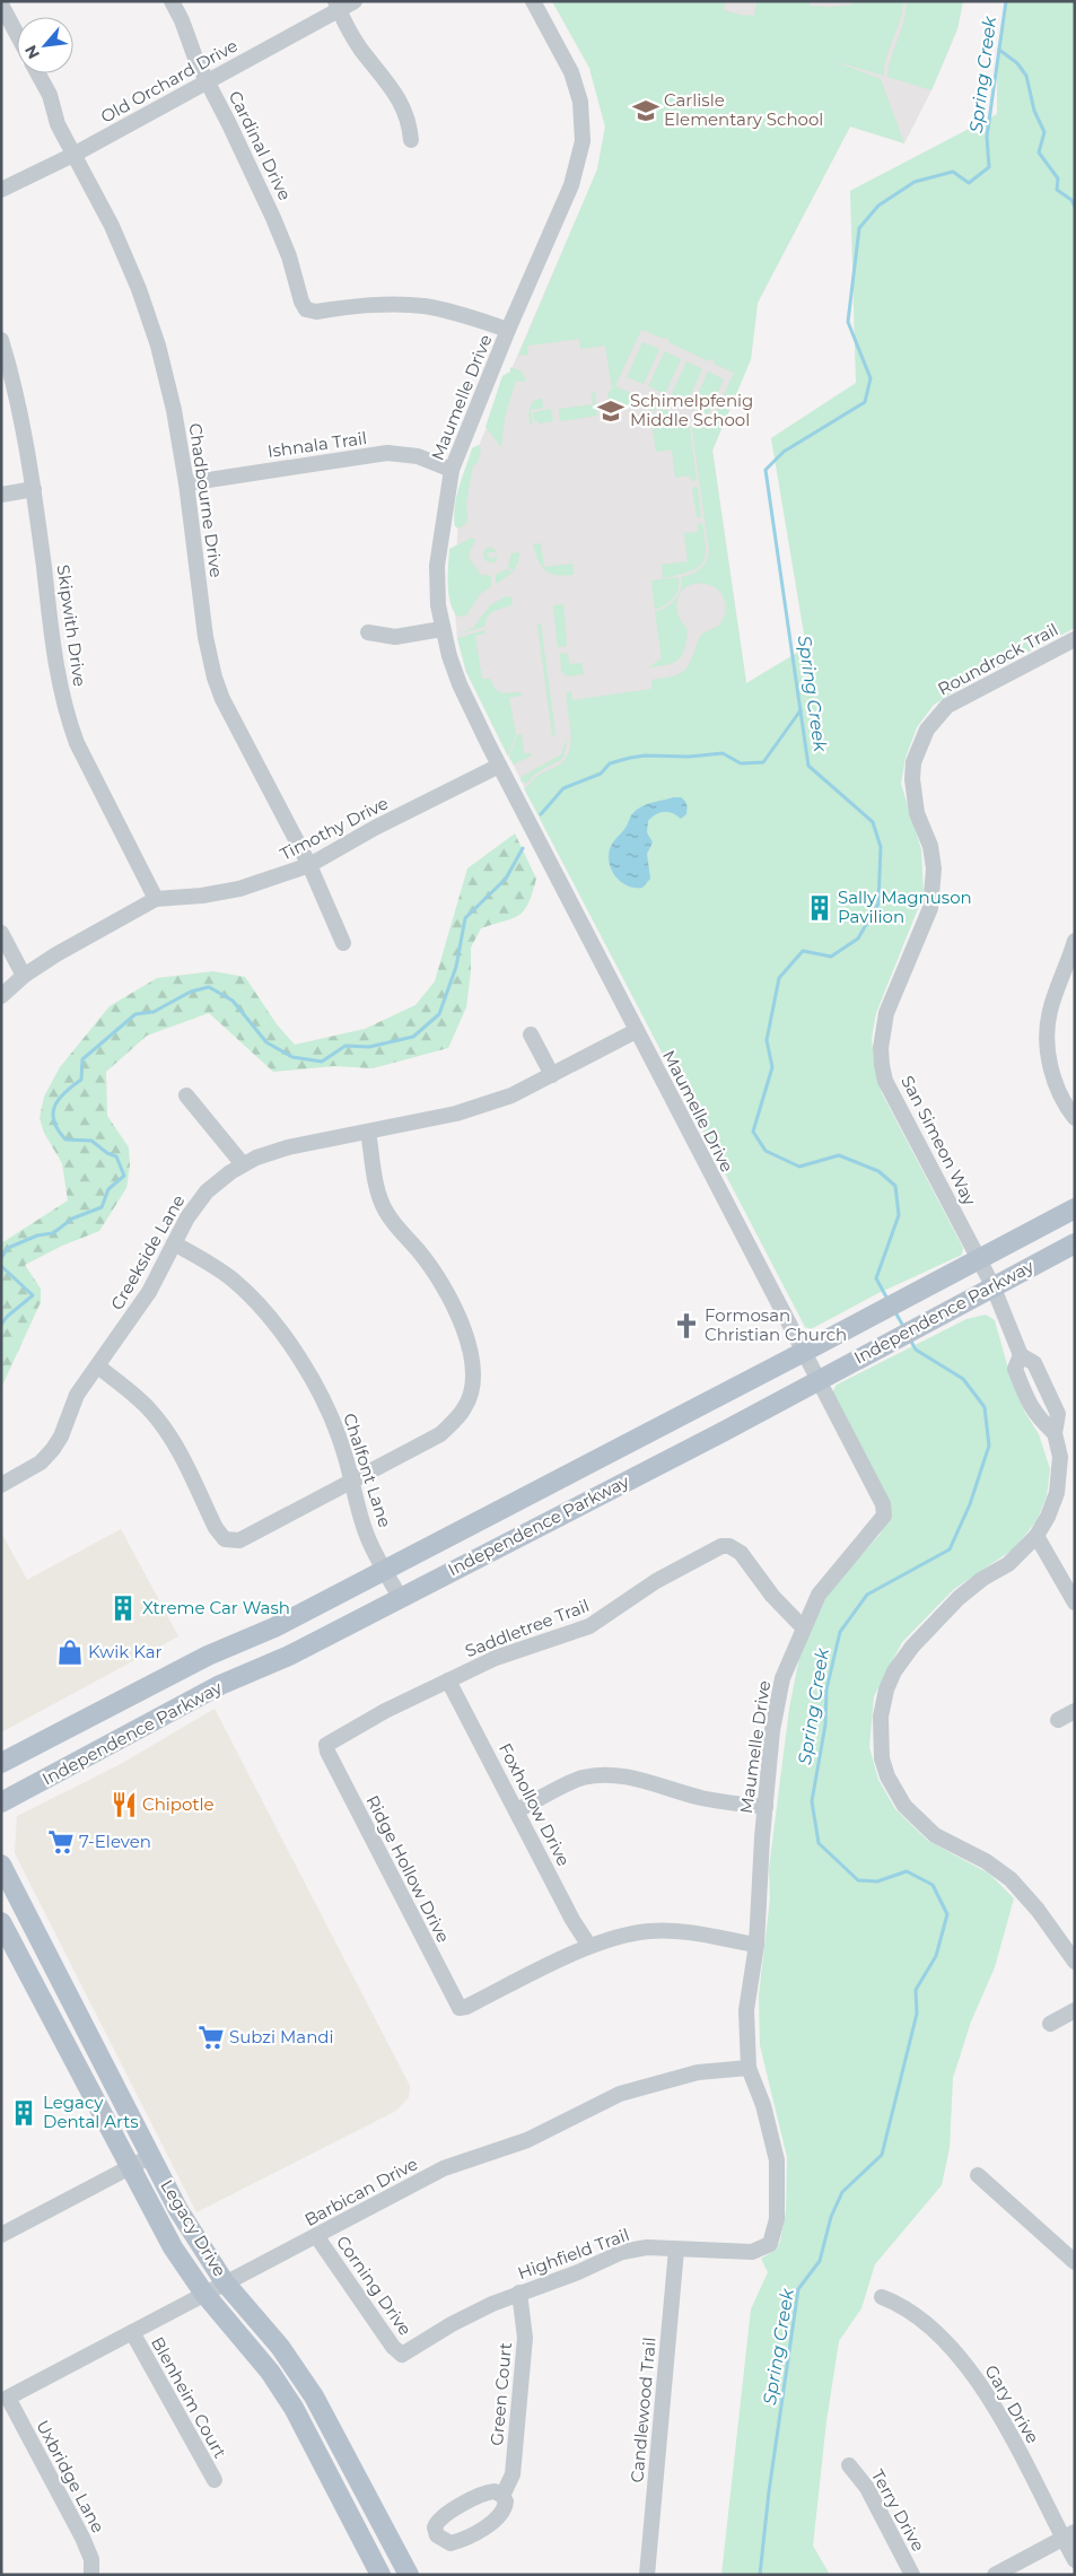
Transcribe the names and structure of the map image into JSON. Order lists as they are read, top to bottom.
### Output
{
  "streets": {
    "main road": ["Independence Parkway", "Legacy Drive"],
    "street": [
      "Old Orchard Drive",
      "Cardinal Drive",
      "Maumelle Drive",
      "Ishnala Trail",
      "Chadbourne Drive",
      "Skipwith Drive",
      "Roundrock Trail",
      "Timothy Drive",
      "San Simeon Way",
      "Creekside Lane",
      "Chalfont Lane",
      "Saddletree Trail",
      "Foxhollow Drive",
      "Ridge Hollow Drive",
      "Barbican Drive",
      "Highfield Trail",
      "Corning Drive",
      "Green Court",
      "Blenheim Court",
      "Gary Drive",
      "Candlewood Trail",
      "Uxbridge Lane",
      "Terry Drive"
    ]
  },
  "crossings": [
    ["Old Orchard Drive", "Cardinal Drive"],
    ["Old Orchard Drive", "Chadbourne Drive"],
    ["Cardinal Drive", "Maumelle Drive"],
    ["Maumelle Drive", "Ishnala Trail"],
    ["Maumelle Drive", "Timothy Drive"],
    ["Maumelle Drive", "Creekside Lane"],
    ["Maumelle Drive", "Independence Parkway"],
    ["Maumelle Drive", "Saddletree Trail"],
    ["Maumelle Drive", "Barbican Drive"],
    ["Maumelle Drive", "Highfield Trail"],
    ["Ishnala Trail", "Chadbourne Drive"],
    ["Chadbourne Drive", "Timothy Drive"],
    ["Skipwith Drive", "Timothy Drive"],
    ["Roundrock Trail", "San Simeon Way"],
    ["San Simeon Way", "Independence Parkway"],
    ["Creekside Lane", "Chalfont Lane"],
    ["Independence Parkway", "Chalfont Lane"],
    ["Saddletree Trail", "Foxhollow Drive"],
    ["Saddletree Trail", "Ridge Hollow Drive"],
    ["Foxhollow Drive", "Ridge Hollow Drive"],
    ["Barbican Drive", "Legacy Drive"],
    ["Barbican Drive", "Corning Drive"],
    ["Barbican Drive", "Blenheim Court"],
    ["Barbican Drive", "Uxbridge Lane"],
    ["Highfield Trail", "Corning Drive"],
    ["Highfield Trail", "Green Court"],
    ["Highfield Trail", "Candlewood Trail"]
  ],
  "water": ["Spring Creek"],
  "places": {
    "school or university": ["Carlisle Elementary School", "Schimelpfenig Middle School"],
    "building": ["Sally Magnuson Pavilion", "Xtreme Car Wash", "Legacy Dental Arts"],
    "church": ["Formosan Christian Church"],
    "shop": ["Kwik Kar"],
    "restaurant": ["Chipotle"],
    "supermarket": ["7-Eleven", "Subzi Mandi"]
  },
  "north": "bottom left"
}
